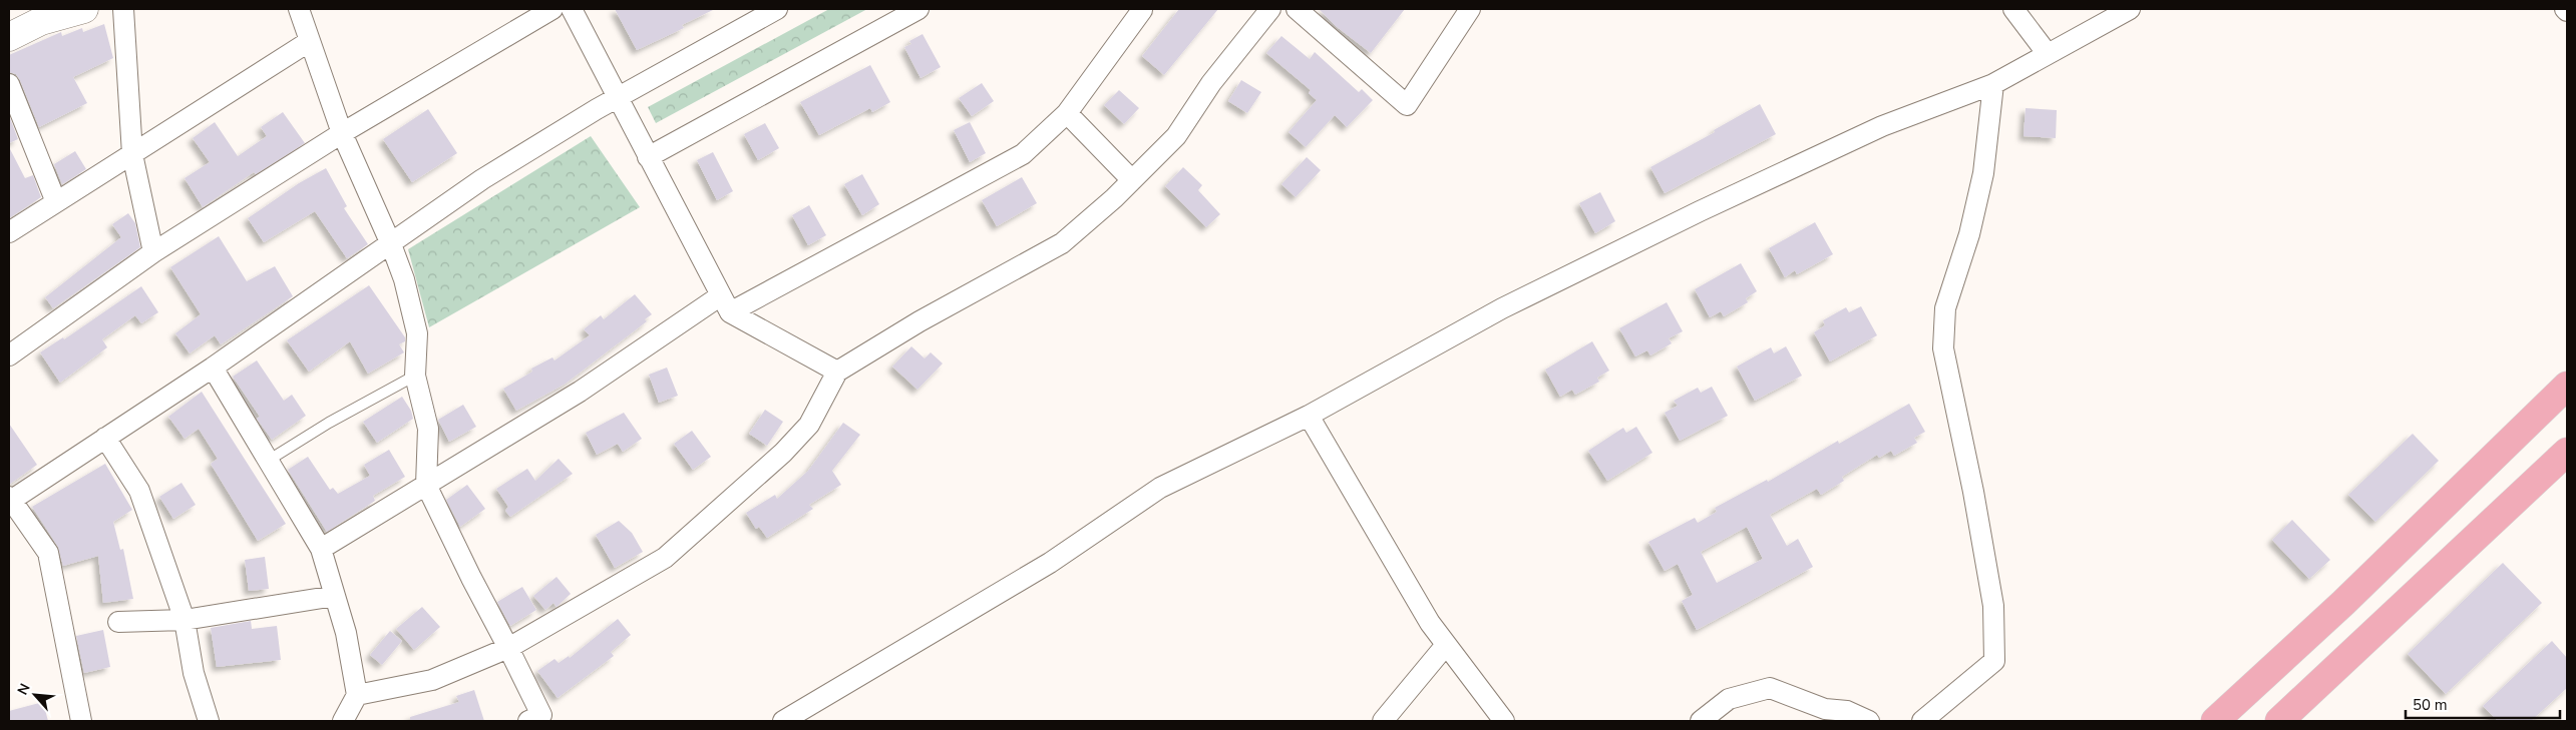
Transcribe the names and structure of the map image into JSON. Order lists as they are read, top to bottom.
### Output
{
  "scale_bar": "50 m",
  "north": "top left"
}
